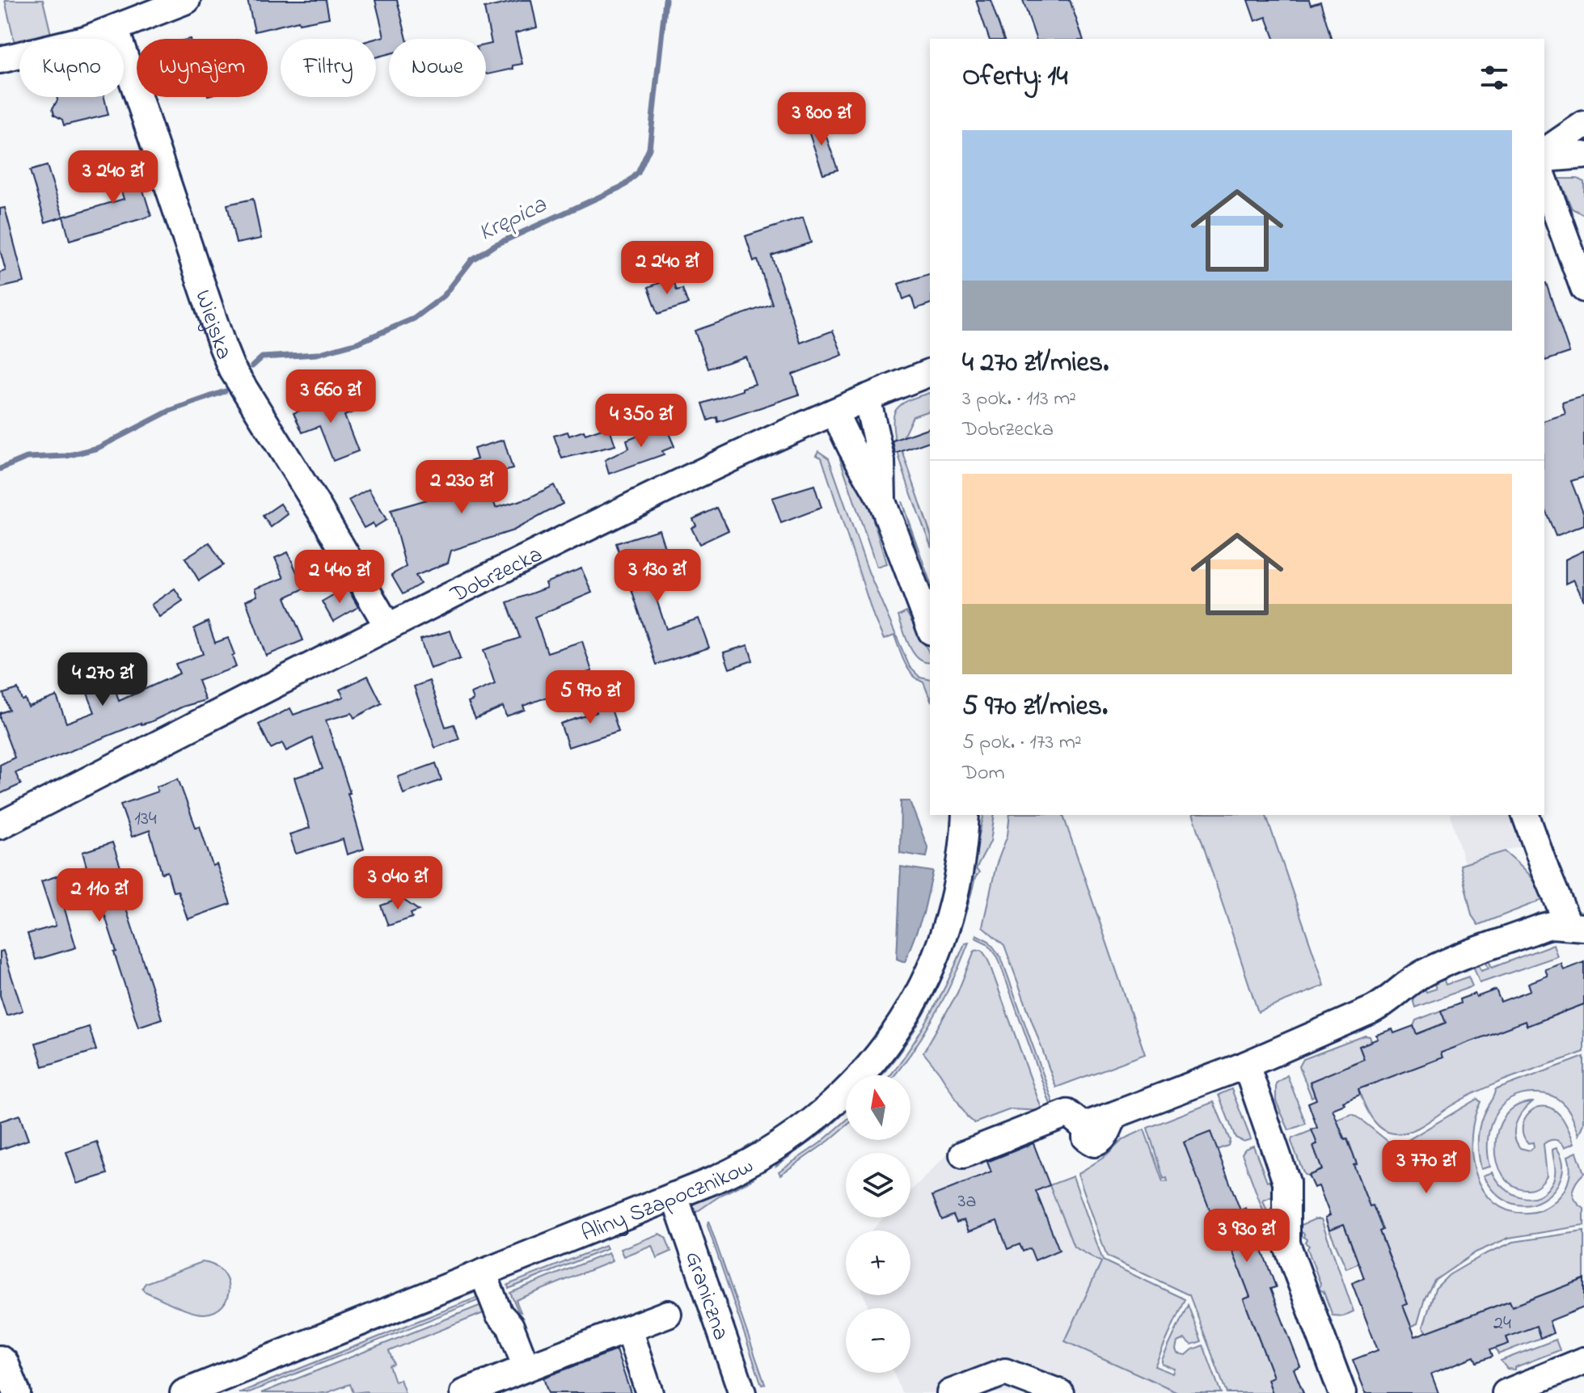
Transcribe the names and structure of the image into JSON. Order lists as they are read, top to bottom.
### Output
{
  "streets": {
    "street": [
      "Wiejska",
      "Dobrzecka",
      "Aliny Szapocznikow",
      "Graniczna"
    ]
  },
  "crossings": [
    ["Wiejska", "Dobrzecka"],
    ["Aliny Szapocznikow", "Graniczna"]
  ],
  "water": ["Krępica"],
  "house_numbers": ["134", "3a", "24"],
  "north": "top",
  "page": {
    "chip": [
      "Kupno",
      "Wynajem",
      "Filtry",
      "Nowe"
    ],
    "heading": "Oferty: 14",
    "price": [
      "3 800 zł",
      "3 240 zł",
      "2 240 zł",
      "3 660 zł",
      "4 350 zł",
      "2 230 zł",
      "3 130 zł",
      "2 440 zł",
      "4 270 zł",
      "5 970 zł",
      "3 040 zł",
      "2 110 zł",
      "3 770 zł",
      "3 930 zł"
    ],
    "list": [
      {
        "name": "4 270 zł/mies.",
        "note": "3 pok. · 113 m² · Dobrzecka"
      },
      {
        "name": "5 970 zł/mies.",
        "note": "5 pok. · 173 m² · Dom"
      }
    ],
    "map_buttons": ["+", "−"]
  }
}
